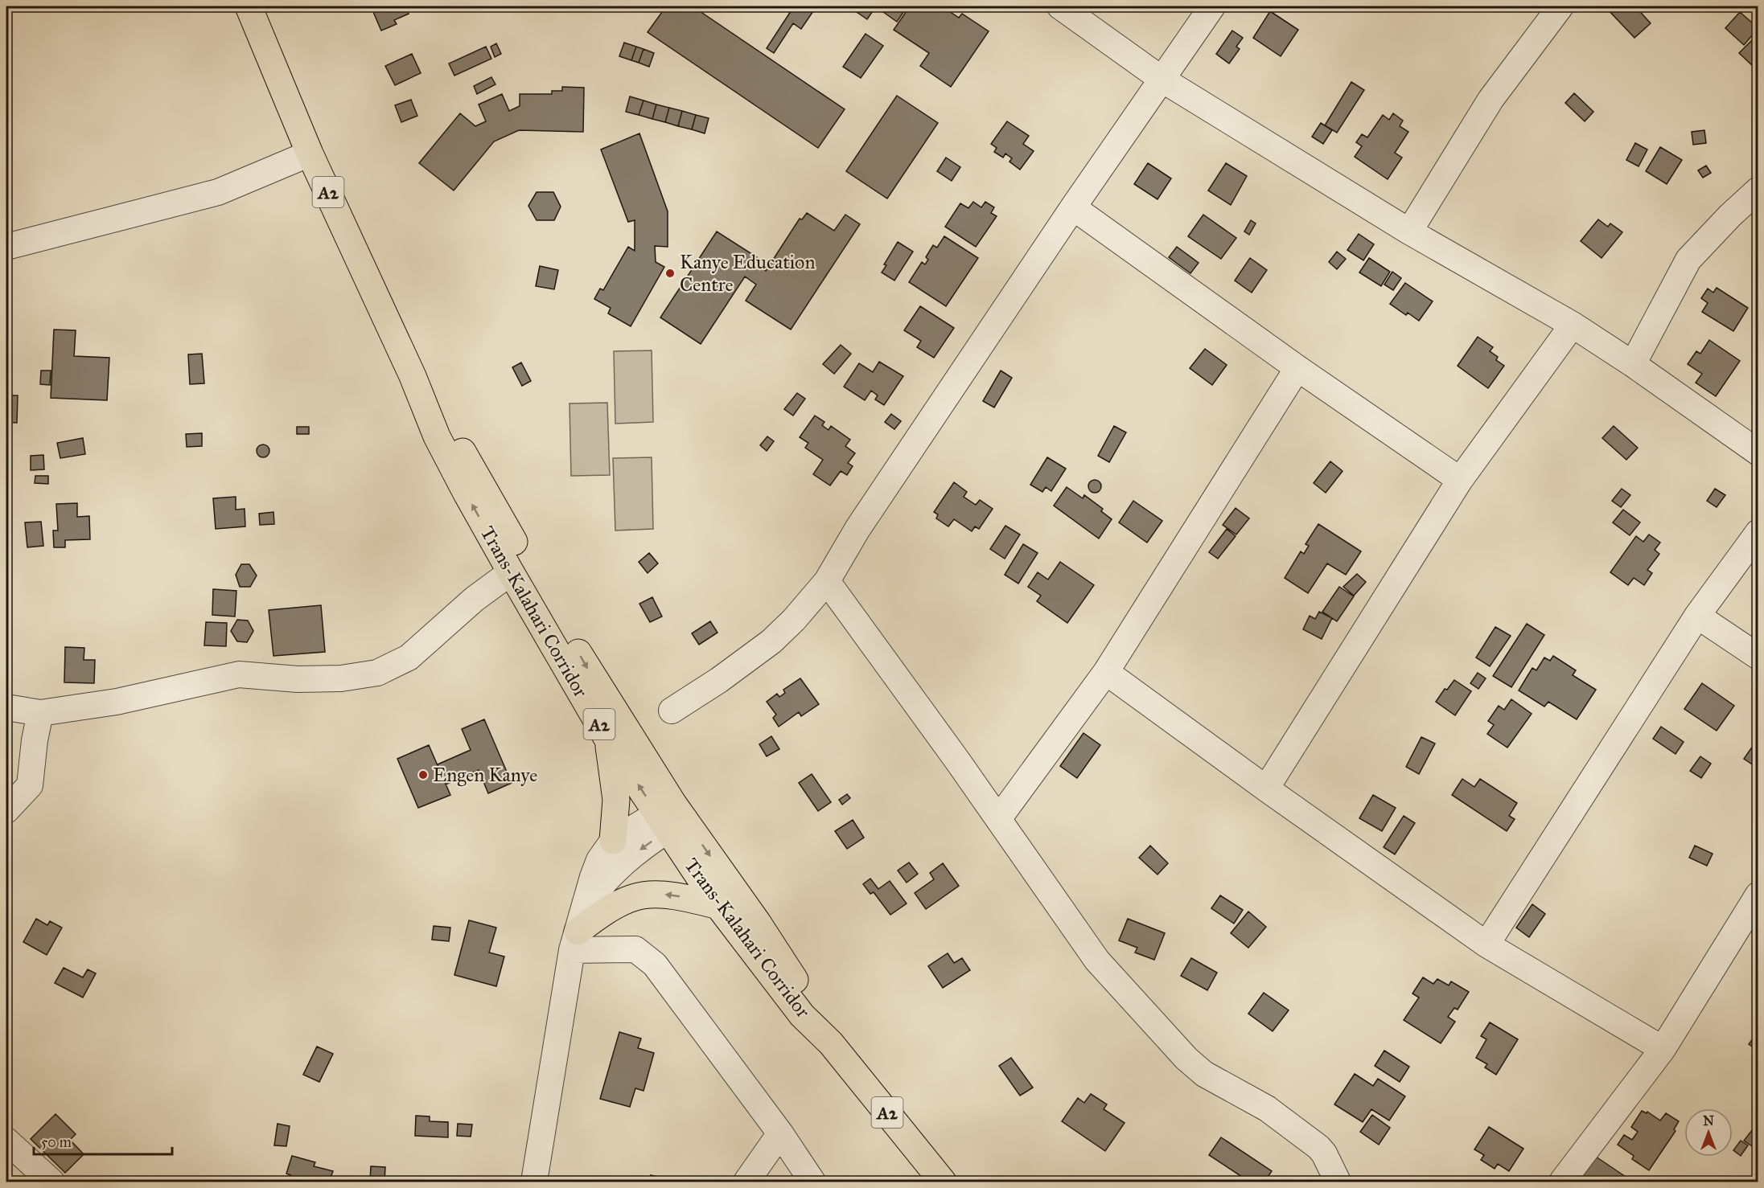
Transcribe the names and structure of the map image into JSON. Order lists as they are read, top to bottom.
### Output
{
  "streets": {
    "highway": ["A2", "Trans-Kalahari Corridor"]
  },
  "places": ["Kanye Education Centre", "Engen Kanye"],
  "scale_bar": "50 m",
  "north": "top"
}
